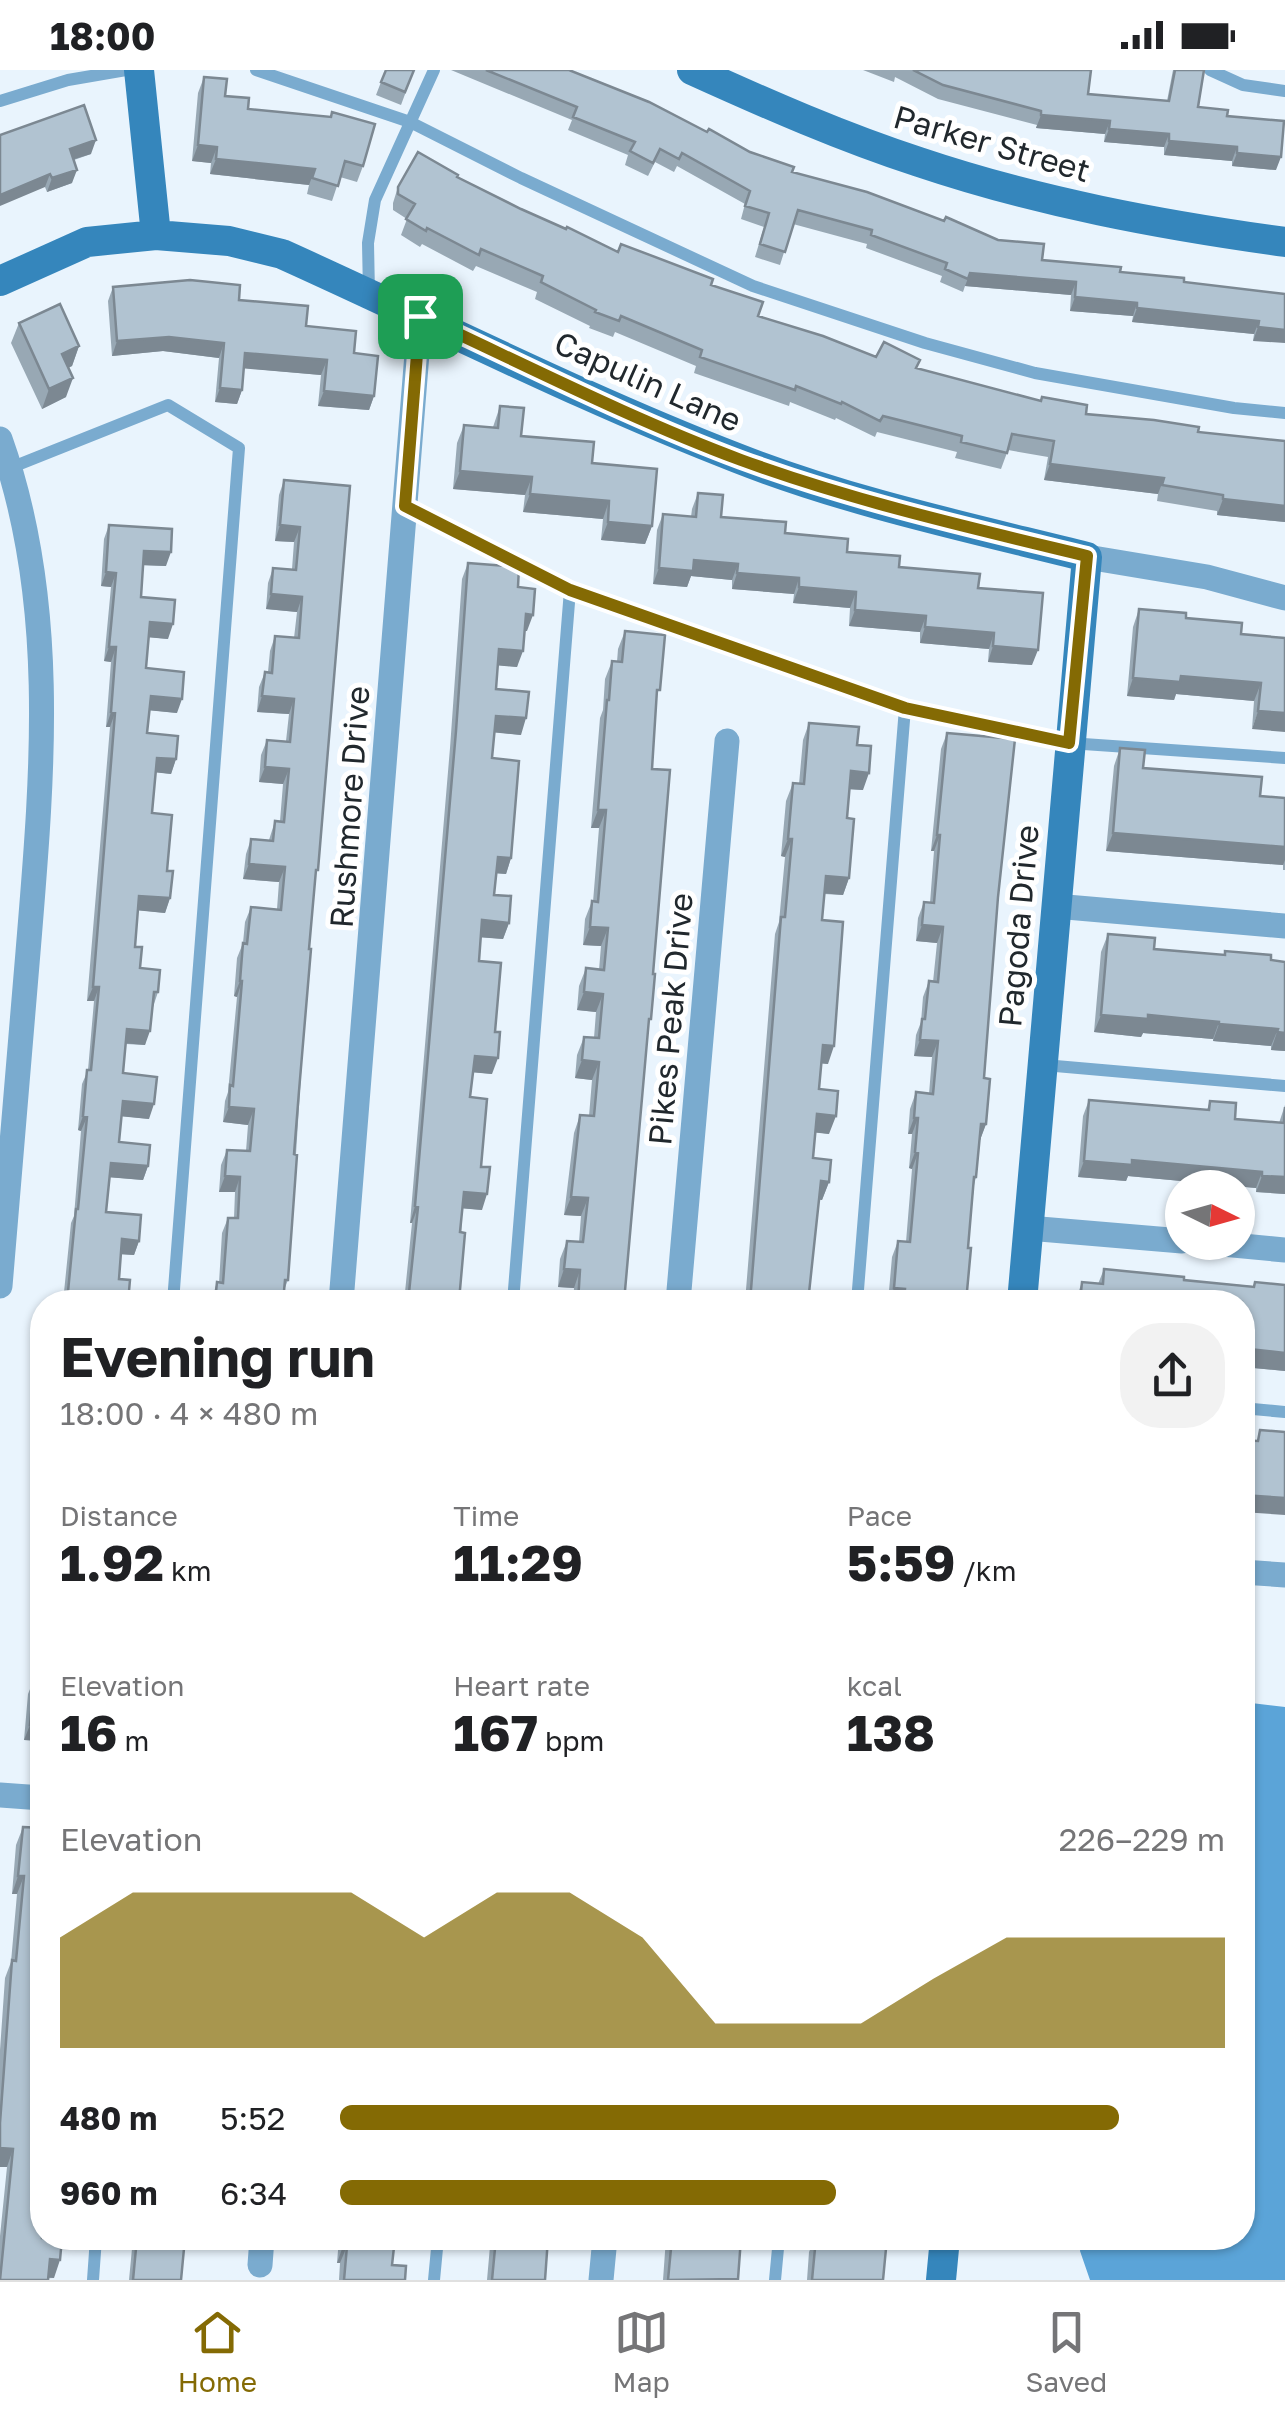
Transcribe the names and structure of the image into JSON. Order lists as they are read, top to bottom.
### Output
{
  "streets": {
    "street": [
      "Parker Street",
      "Capulin Lane",
      "Rushmore Drive",
      "Pagoda Drive",
      "Pikes Peak Drive"
    ]
  },
  "crossings": [
    ["Capulin Lane", "Rushmore Drive"],
    ["Capulin Lane", "Pagoda Drive"]
  ],
  "north": "right",
  "page": {
    "status": "18:00",
    "heading": ["Evening run", "18:00 · 4 × 480 m"],
    "stats": [
      ["Distance", "1.92 km"],
      ["Time", "11:29"],
      ["Pace", "5:59 /km"],
      ["Elevation", "16 m"],
      ["Heart rate", "167 bpm"],
      ["kcal", "138"]
    ],
    "chart": ["Elevation", "226–229 m"],
    "list": [
      {
        "name": "480 m",
        "note": "5:52"
      },
      {
        "name": "960 m",
        "note": "6:34"
      }
    ],
    "tabs": ["Home", "Map", "Saved"]
  }
}
